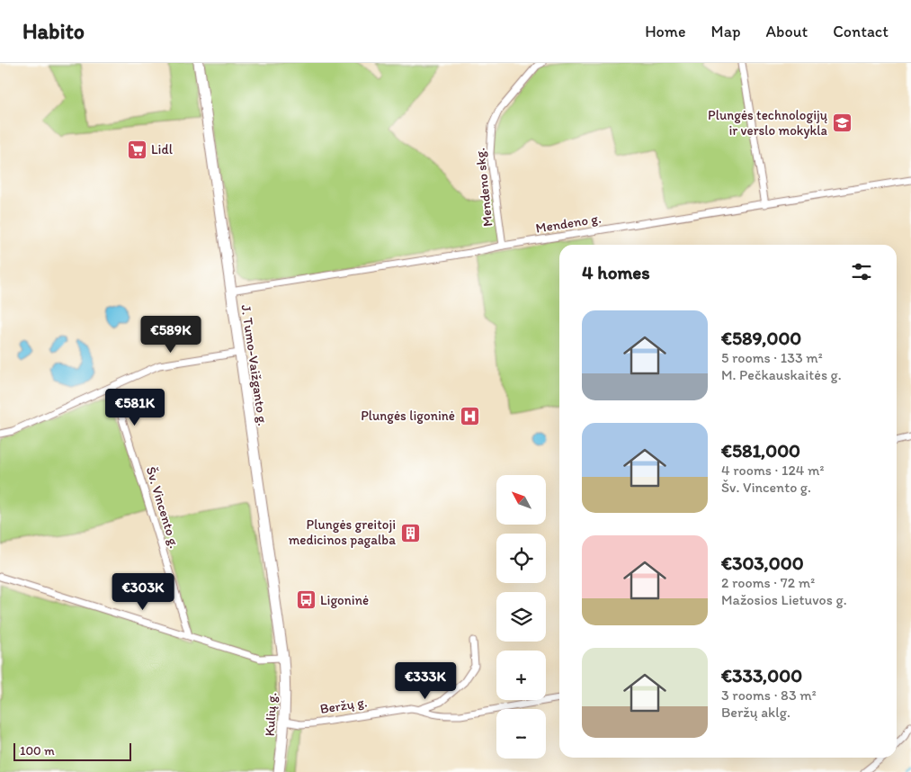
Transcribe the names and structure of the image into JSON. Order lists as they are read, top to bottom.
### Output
{
  "streets": {
    "main road": ["J. Tumo-Vaižganto g.", "Kulių g."],
    "street": [
      "Mendeno skg.",
      "Mendeno g.",
      "Šv. Vincento g.",
      "Beržų g."
    ]
  },
  "crossings": [
    ["Mendeno skg.", "Mendeno g."],
    ["Mendeno g.", "J. Tumo-Vaižganto g."],
    ["J. Tumo-Vaižganto g.", "Kulių g."],
    ["Beržų g.", "Kulių g."]
  ],
  "places": {
    "school or university": ["Plungės technologijų ir verslo mokykla"],
    "supermarket": ["Lidl"],
    "hospital": ["Plungės ligoninė"],
    "building": ["Plungės greitoji medicinos pagalba"],
    "bus stop": ["Ligoninė"]
  },
  "scale_bar": "100 m",
  "north": "top left",
  "page": {
    "header": "Habito",
    "nav": [
      "Home",
      "Map",
      "About",
      "Contact"
    ],
    "heading": "4 homes",
    "list": [
      {
        "name": "€589,000",
        "note": "5 rooms · 133 m² · M. Pečkauskaitės g."
      },
      {
        "name": "€581,000",
        "note": "4 rooms · 124 m² · Šv. Vincento g."
      },
      {
        "name": "€303,000",
        "note": "2 rooms · 72 m² · Mažosios Lietuvos g."
      },
      {
        "name": "€333,000",
        "note": "3 rooms · 83 m² · Beržų aklg."
      }
    ],
    "price": [
      "€589K",
      "€581K",
      "€303K",
      "€333K"
    ],
    "map_buttons": ["+", "−"],
    "scale": "100 m"
  }
}
